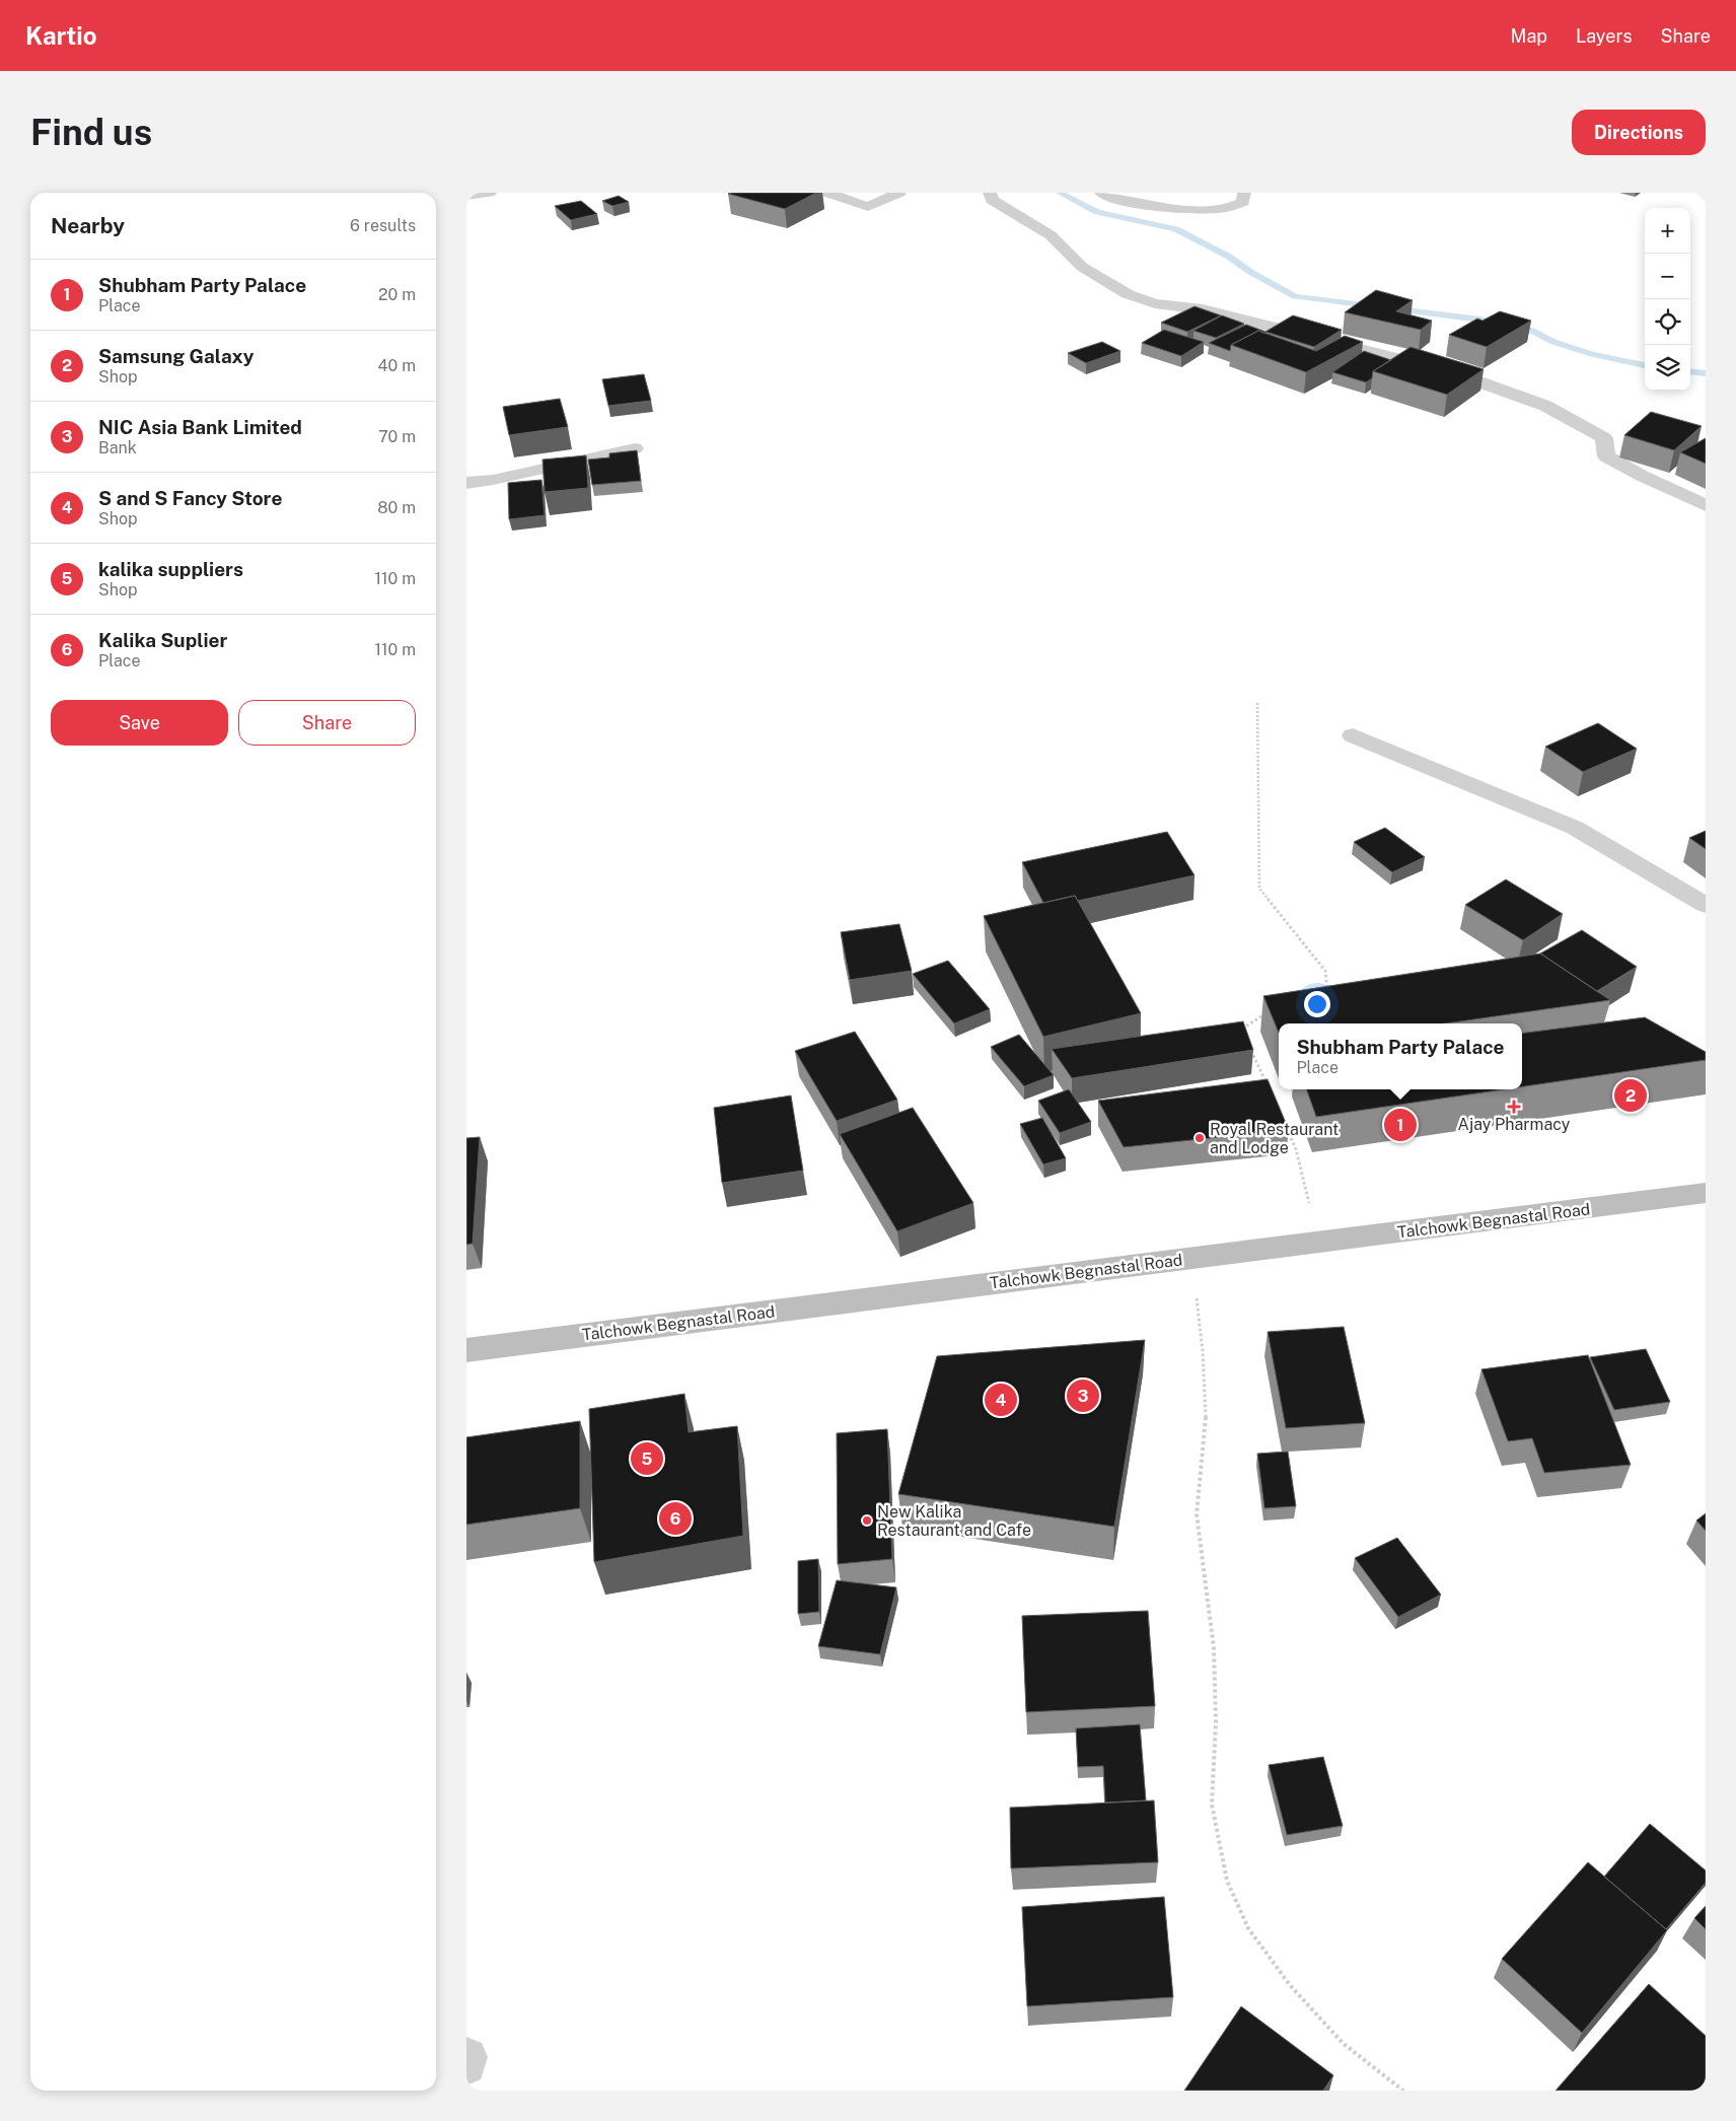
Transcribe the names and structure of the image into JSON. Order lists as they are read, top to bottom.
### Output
{
  "streets": {
    "main road": ["Talchowk Begnastal Road"]
  },
  "places": {
    "health": ["Ajay Pharmacy"],
    "other": ["Royal Restaurant and Lodge", "New Kalika Restaurant and Cafe"]
  },
  "page": {
    "header": "Kartio",
    "nav": ["Map", "Layers", "Share"],
    "buttons": [
      "Directions",
      ["Save", "Share"]
    ],
    "title": "Find us",
    "heading": ["Nearby", "6 results"],
    "map_buttons": ["+", "−"],
    "list": [
      {
        "mark": "1",
        "name": "Shubham Party Palace",
        "note": "Place",
        "value": "20 m"
      },
      {
        "mark": "2",
        "name": "Samsung Galaxy",
        "note": "Shop",
        "value": "40 m"
      },
      {
        "mark": "3",
        "name": "NIC Asia Bank Limited",
        "note": "Bank",
        "value": "70 m"
      },
      {
        "mark": "4",
        "name": "S and S Fancy Store",
        "note": "Shop",
        "value": "80 m"
      },
      {
        "mark": "5",
        "name": "kalika suppliers",
        "note": "Shop",
        "value": "110 m"
      },
      {
        "mark": "6",
        "name": "Kalika Suplier",
        "note": "Place",
        "value": "110 m"
      }
    ],
    "popup": ["Shubham Party Palace", "Place"],
    "pins": [
      "2",
      "1",
      "3",
      "4",
      "5",
      "6"
    ]
  }
}
